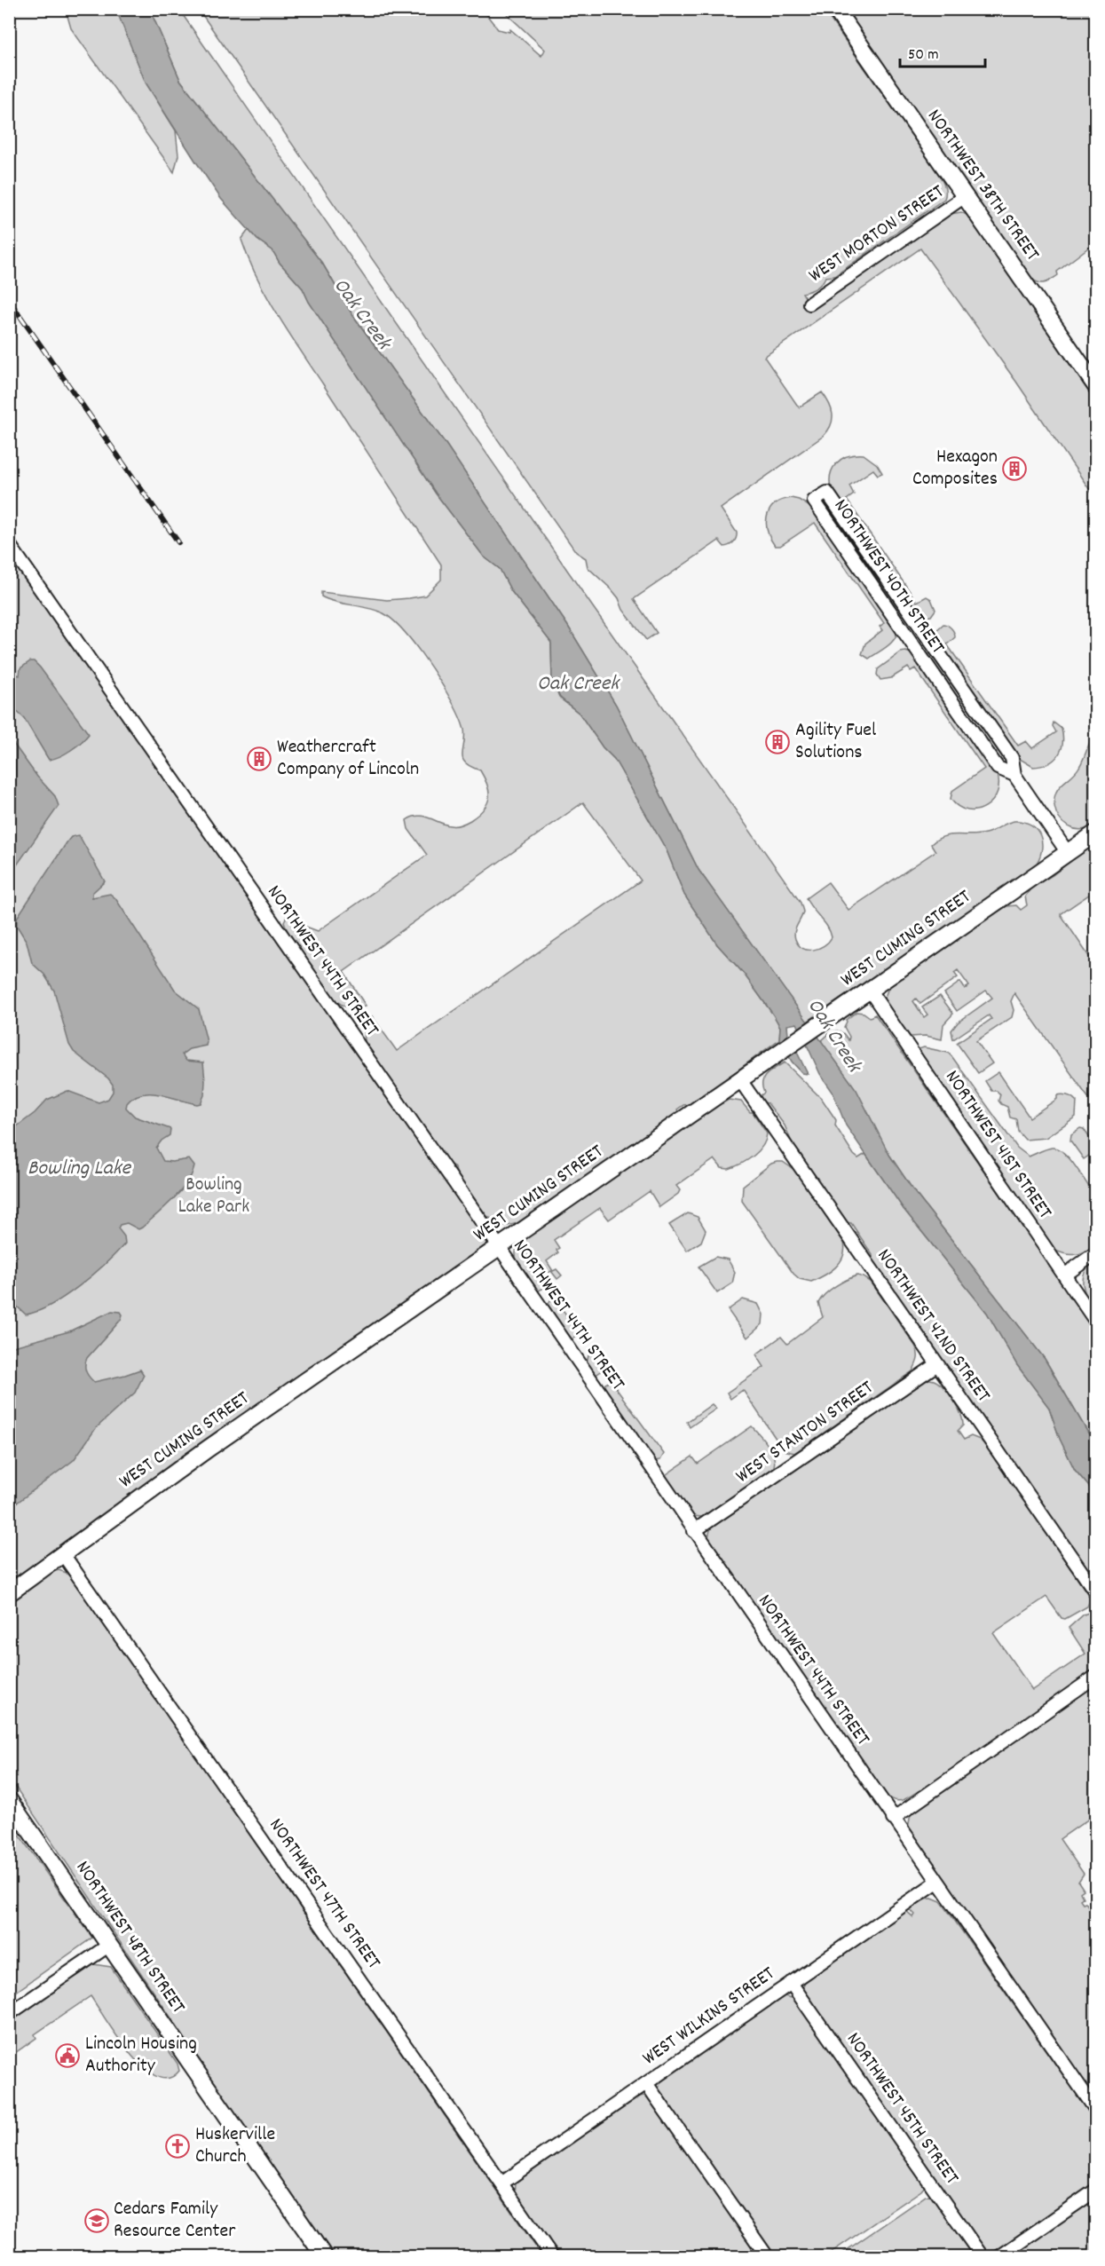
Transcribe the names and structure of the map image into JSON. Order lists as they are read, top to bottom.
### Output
{
  "streets": {
    "street": [
      "NORTHWEST 38TH STREET",
      "WEST MORTON STREET",
      "NORTHWEST 40TH STREET",
      "WEST CUMING STREET",
      "NORTHWEST 44TH STREET",
      "NORTHWEST 41ST STREET",
      "NORTHWEST 42ND STREET",
      "WEST STANTON STREET",
      "NORTHWEST 47TH STREET",
      "NORTHWEST 48TH STREET",
      "WEST WILKINS STREET",
      "NORTHWEST 45TH STREET"
    ]
  },
  "crossings": [
    ["NORTHWEST 38TH STREET", "WEST MORTON STREET"],
    ["NORTHWEST 40TH STREET", "WEST CUMING STREET"],
    ["WEST CUMING STREET", "NORTHWEST 44TH STREET"],
    ["WEST CUMING STREET", "NORTHWEST 41ST STREET"],
    ["WEST CUMING STREET", "NORTHWEST 42ND STREET"],
    ["WEST CUMING STREET", "NORTHWEST 47TH STREET"],
    ["NORTHWEST 44TH STREET", "WEST STANTON STREET"],
    ["NORTHWEST 44TH STREET", "WEST WILKINS STREET"],
    ["NORTHWEST 42ND STREET", "WEST STANTON STREET"],
    ["NORTHWEST 47TH STREET", "WEST WILKINS STREET"],
    ["WEST WILKINS STREET", "NORTHWEST 45TH STREET"]
  ],
  "water": ["Oak Creek", "Bowling Lake"],
  "parks": ["Bowling Lake Park"],
  "places": {
    "building": ["Hexagon Composites", "Agility Fuel Solutions", "Weathercraft Company of Lincoln"],
    "public building": ["Lincoln Housing Authority"],
    "church": ["Huskerville Church"],
    "school or university": ["Cedars Family Resource Center"]
  },
  "scale_bar": "50 m"
}
